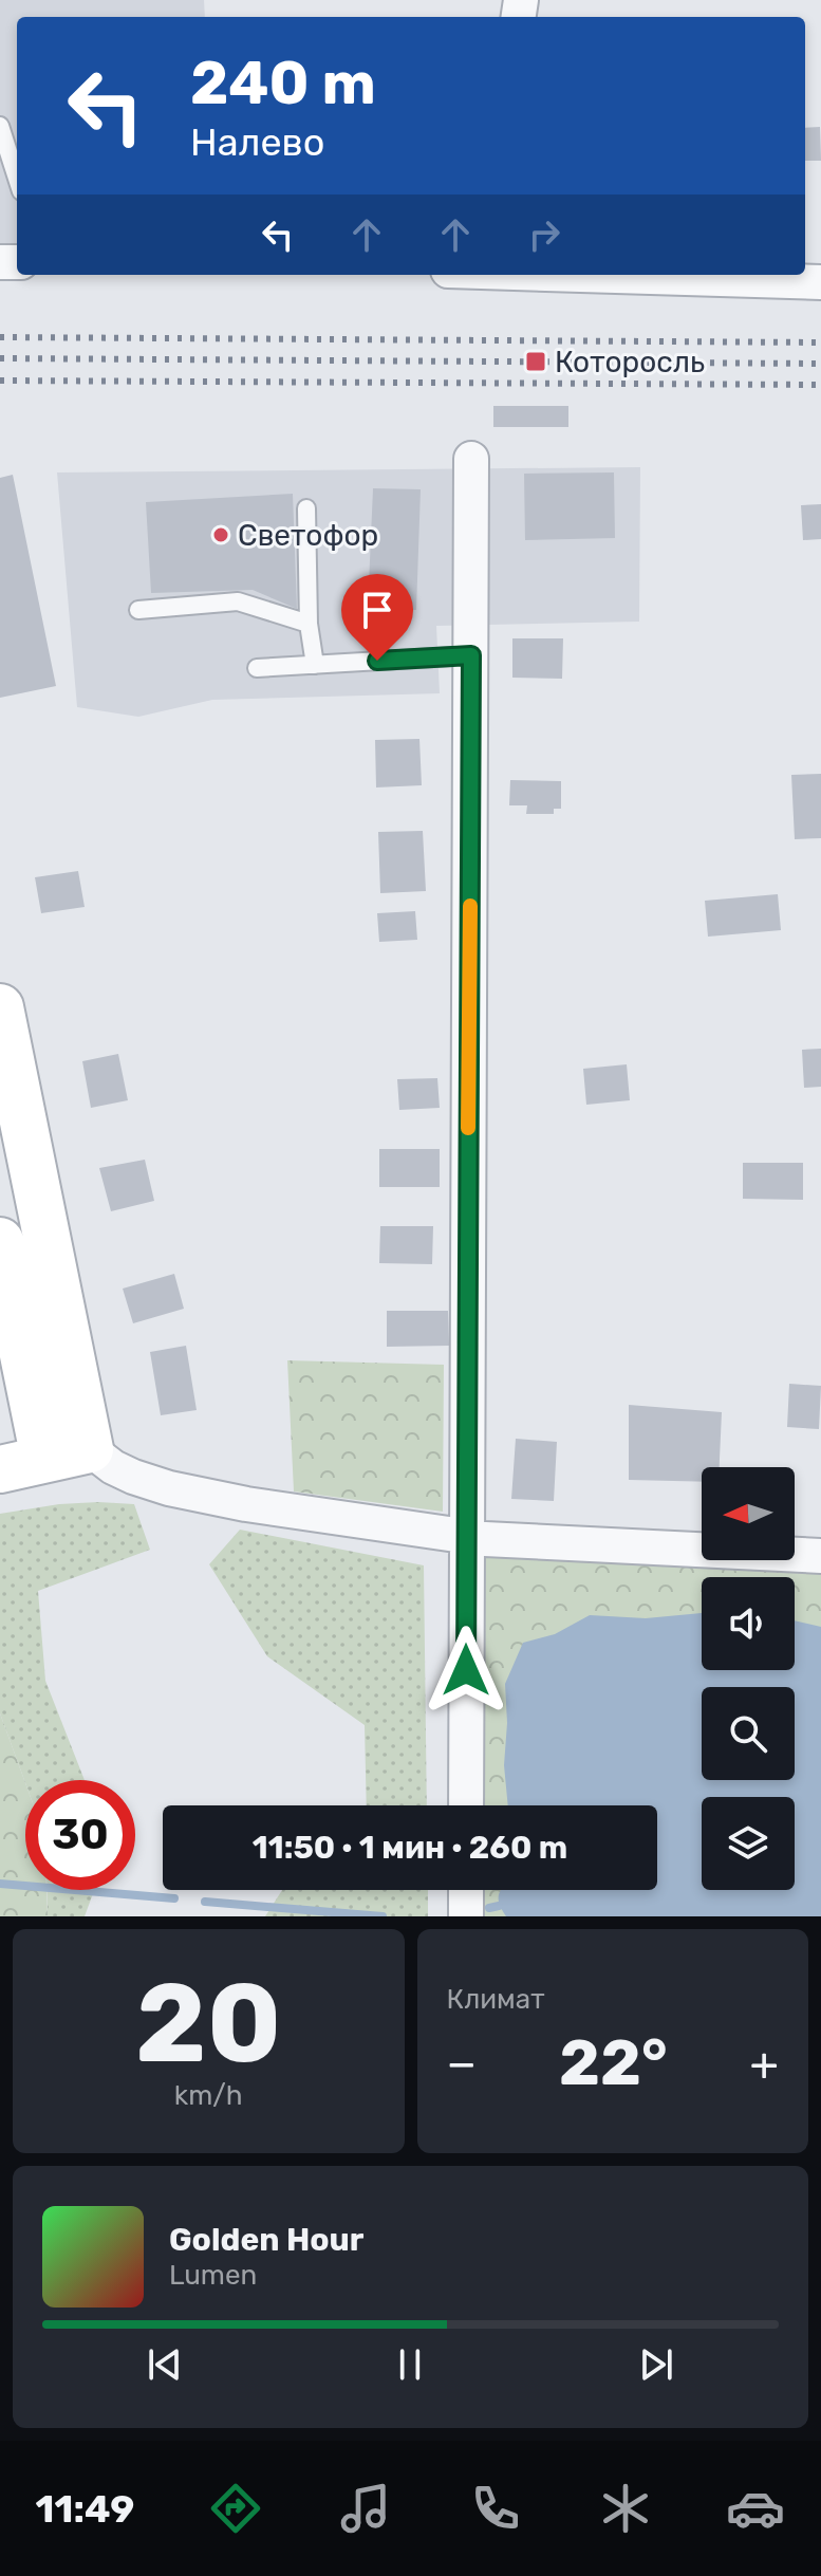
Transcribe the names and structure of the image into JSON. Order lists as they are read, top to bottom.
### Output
{
  "places": {
    "transit": ["Которосль"],
    "other": ["Светофор"]
  },
  "north": "left",
  "page": {
    "turn": ["240 m", "Налево"],
    "limit": "30",
    "trip": "11:50 · 1 мин · 260 m",
    "tile": [
      ["20", "km/h"],
      "Климат"
    ],
    "heat": ["−", "22°", "+"],
    "song": ["Golden Hour", "Lumen"],
    "tabs": "11:49"
  }
}
